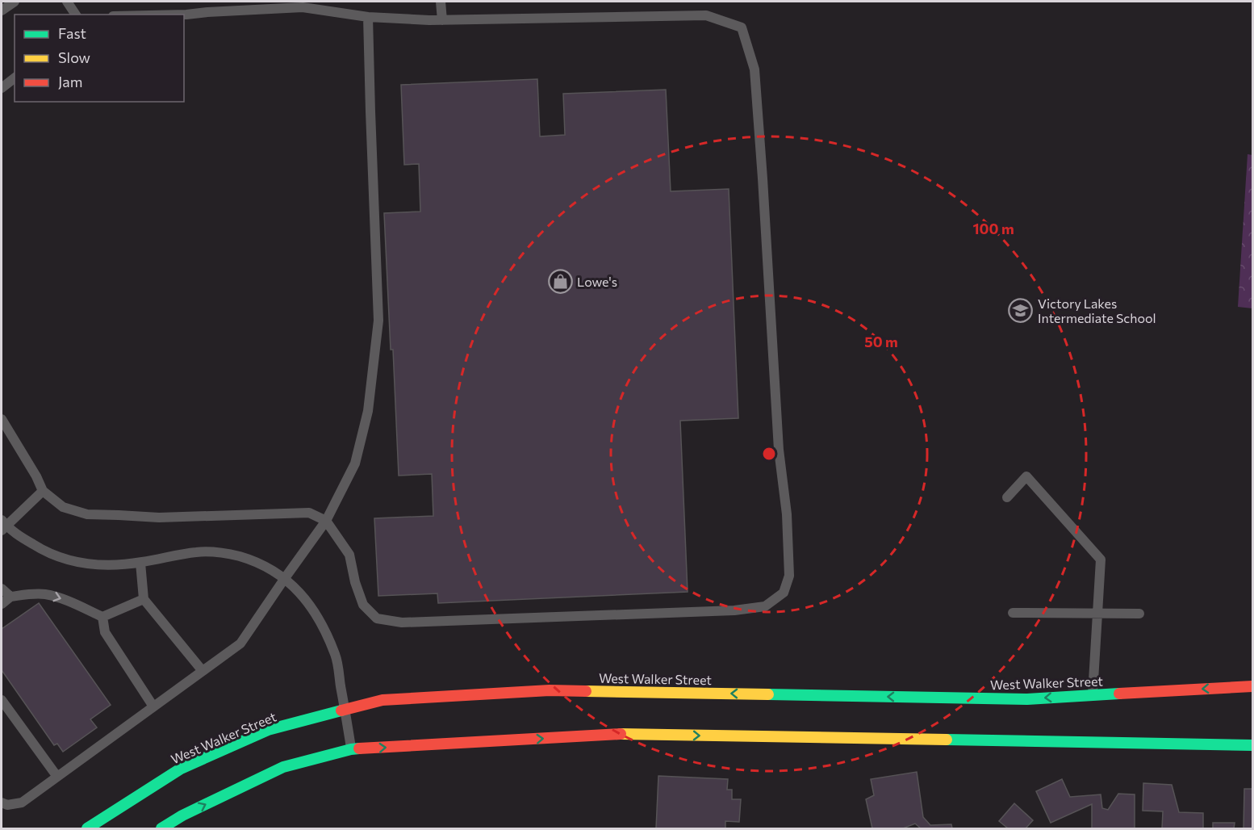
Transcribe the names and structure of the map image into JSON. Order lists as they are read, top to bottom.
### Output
{
  "streets": {
    "street": ["West Walker Street"]
  },
  "places": {
    "shop": ["Lowe's"],
    "school or university": ["Victory Lakes Intermediate School"]
  },
  "legend": ["Fast", "Slow", "Jam"],
  "rings": ["100 m", "50 m"]
}
